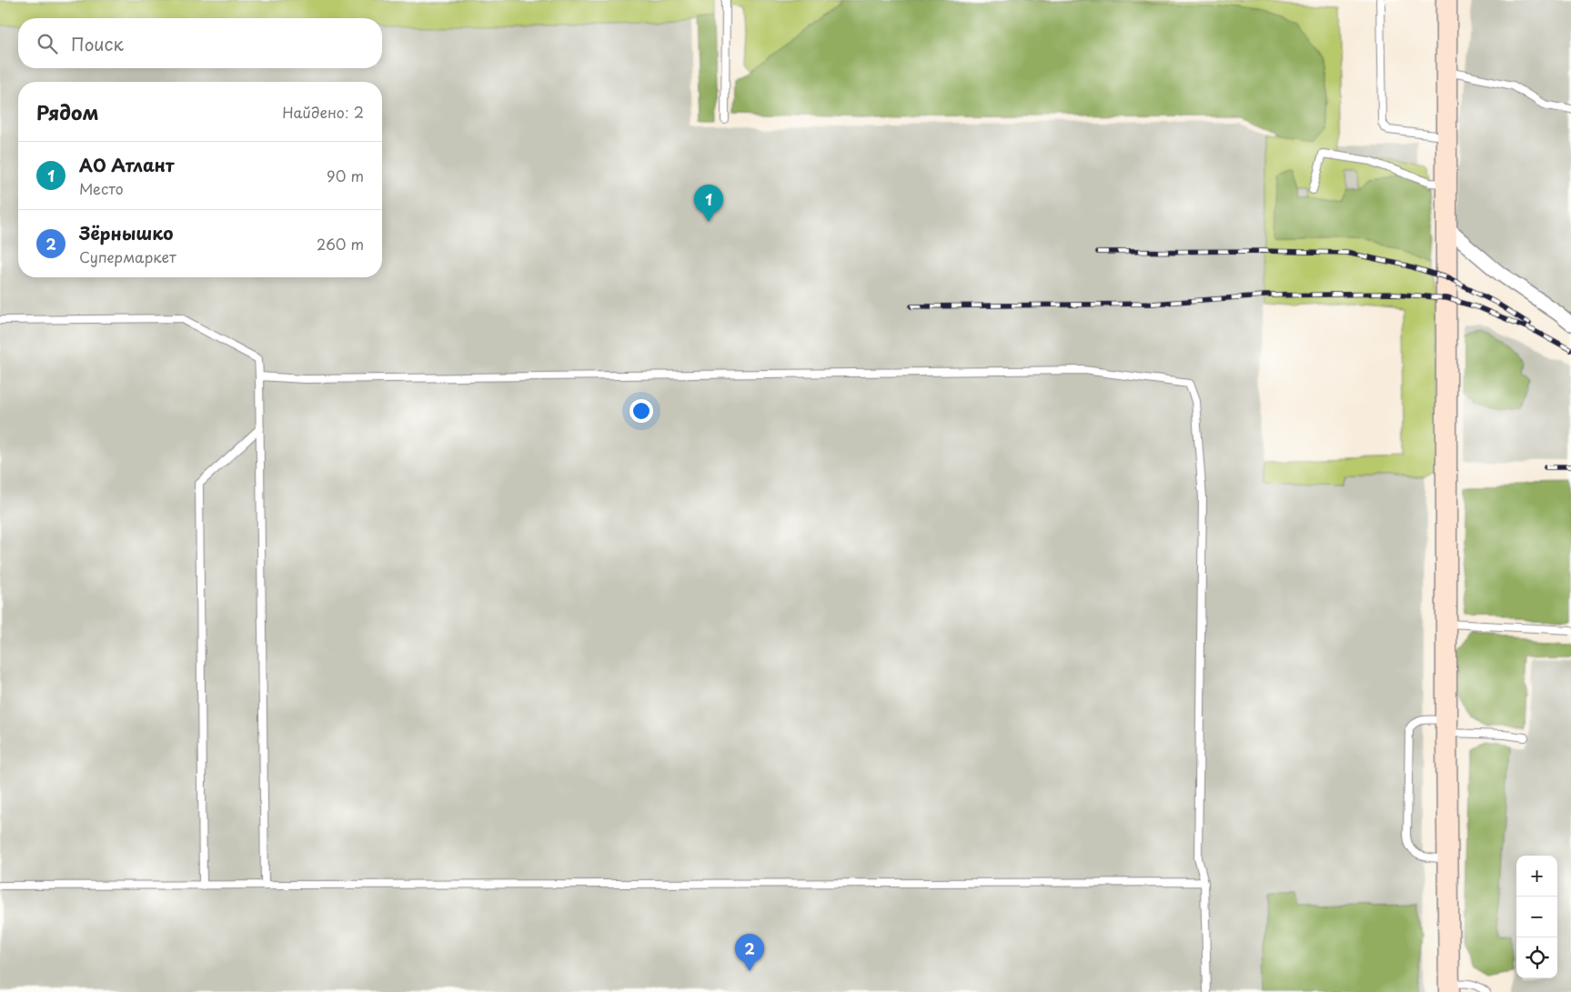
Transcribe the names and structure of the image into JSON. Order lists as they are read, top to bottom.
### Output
{
  "page": {
    "search": "Поиск",
    "heading": ["Рядом", "Найдено: 2"],
    "list": [
      {
        "mark": "1",
        "name": "АО Атлант",
        "note": "Место",
        "value": "90 m"
      },
      {
        "mark": "2",
        "name": "Зёрнышко",
        "note": "Супермаркет",
        "value": "260 m"
      }
    ],
    "pins": ["1", "2"],
    "map_buttons": ["+", "−"]
  }
}
